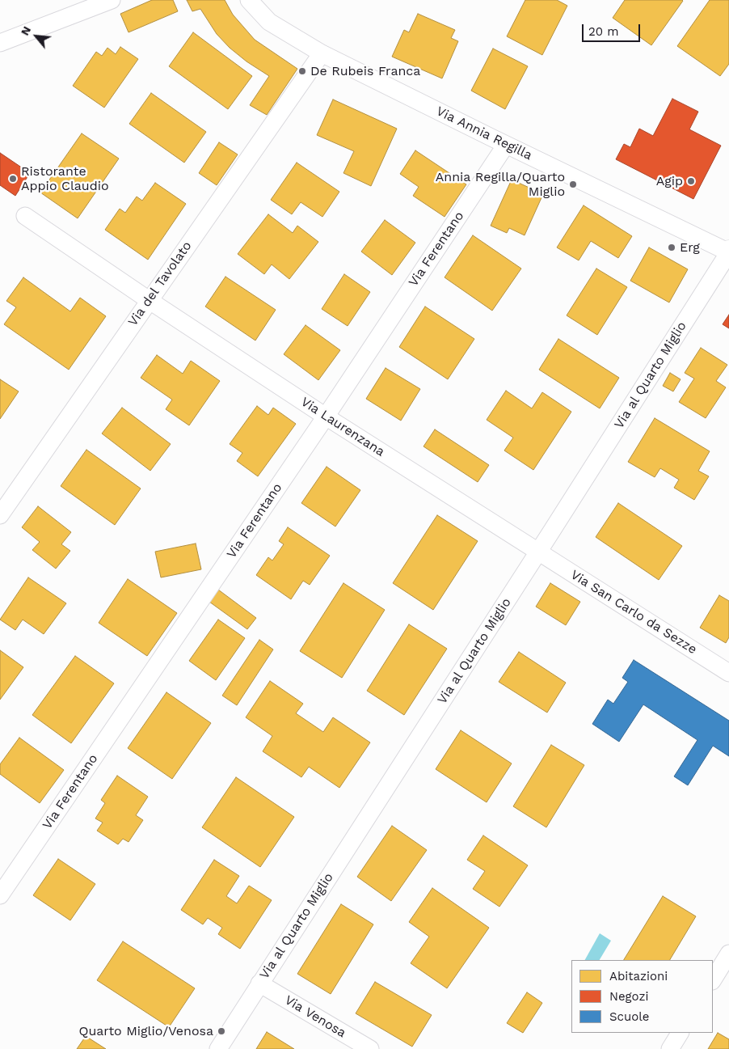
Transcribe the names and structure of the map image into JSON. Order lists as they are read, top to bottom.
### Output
{
  "streets": {
    "street": [
      "Via Annia Regilla",
      "Via Ferentano",
      "Via del Tavolato",
      "Via al Quarto Miglio",
      "Via Laurenzana",
      "Via San Carlo da Sezze",
      "Via Venosa"
    ]
  },
  "crossings": [
    ["Via Annia Regilla", "Via Ferentano"],
    ["Via Annia Regilla", "Via del Tavolato"],
    ["Via Annia Regilla", "Via al Quarto Miglio"],
    ["Via Ferentano", "Via Laurenzana"],
    ["Via del Tavolato", "Via Laurenzana"],
    ["Via al Quarto Miglio", "Via Laurenzana"],
    ["Via al Quarto Miglio", "Via San Carlo da Sezze"],
    ["Via al Quarto Miglio", "Via Venosa"],
    ["Via Laurenzana", "Via San Carlo da Sezze"]
  ],
  "places": [
    "De Rubeis Franca",
    "Ristorante Appio Claudio",
    "Agip",
    "Annia Regilla/Quarto Miglio",
    "Erg",
    "Quarto Miglio/Venosa"
  ],
  "legend": ["Abitazioni", "Negozi", "Scuole"],
  "scale_bar": "20 m",
  "north": "top left"
}
